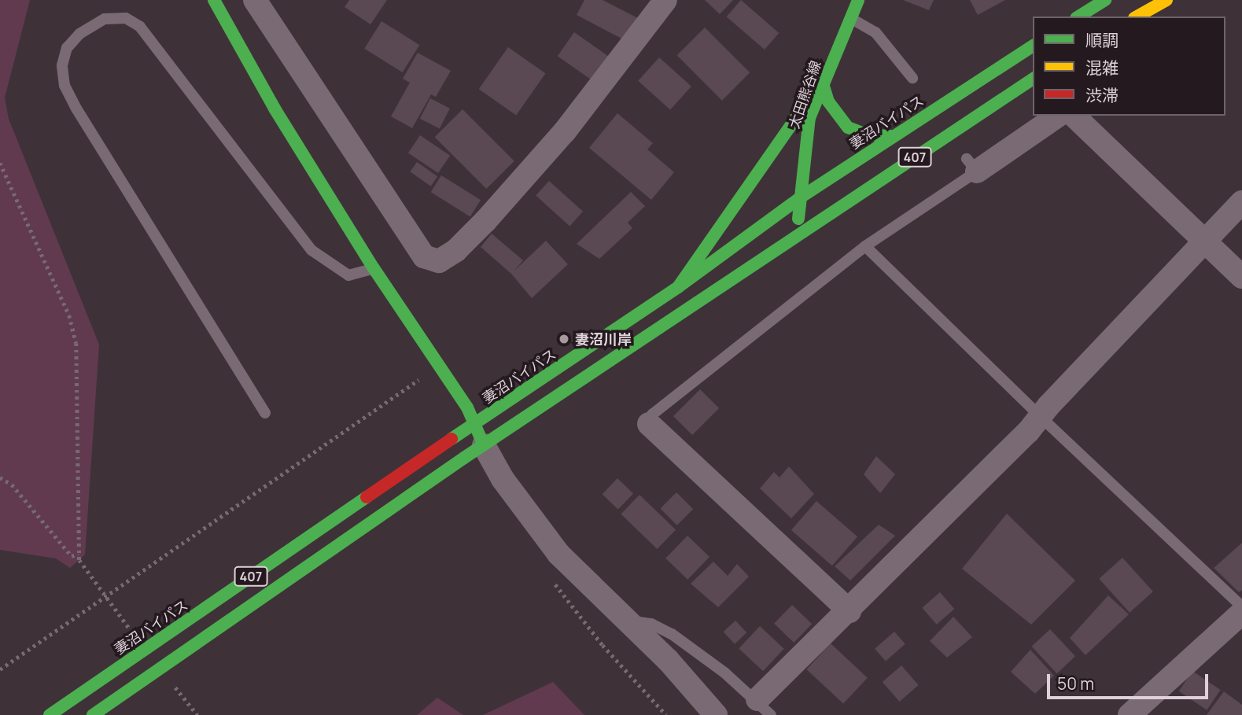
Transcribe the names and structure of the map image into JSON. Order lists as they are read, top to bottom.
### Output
{
  "streets": {
    "main road": ["太田熊谷線", "妻沼バイパス", "407"]
  },
  "crossings": [
    ["太田熊谷線", "妻沼バイパス"]
  ],
  "places": ["妻沼川岸"],
  "legend": ["順調", "混雑", "渋滞"],
  "scale_bar": "50 m"
}
